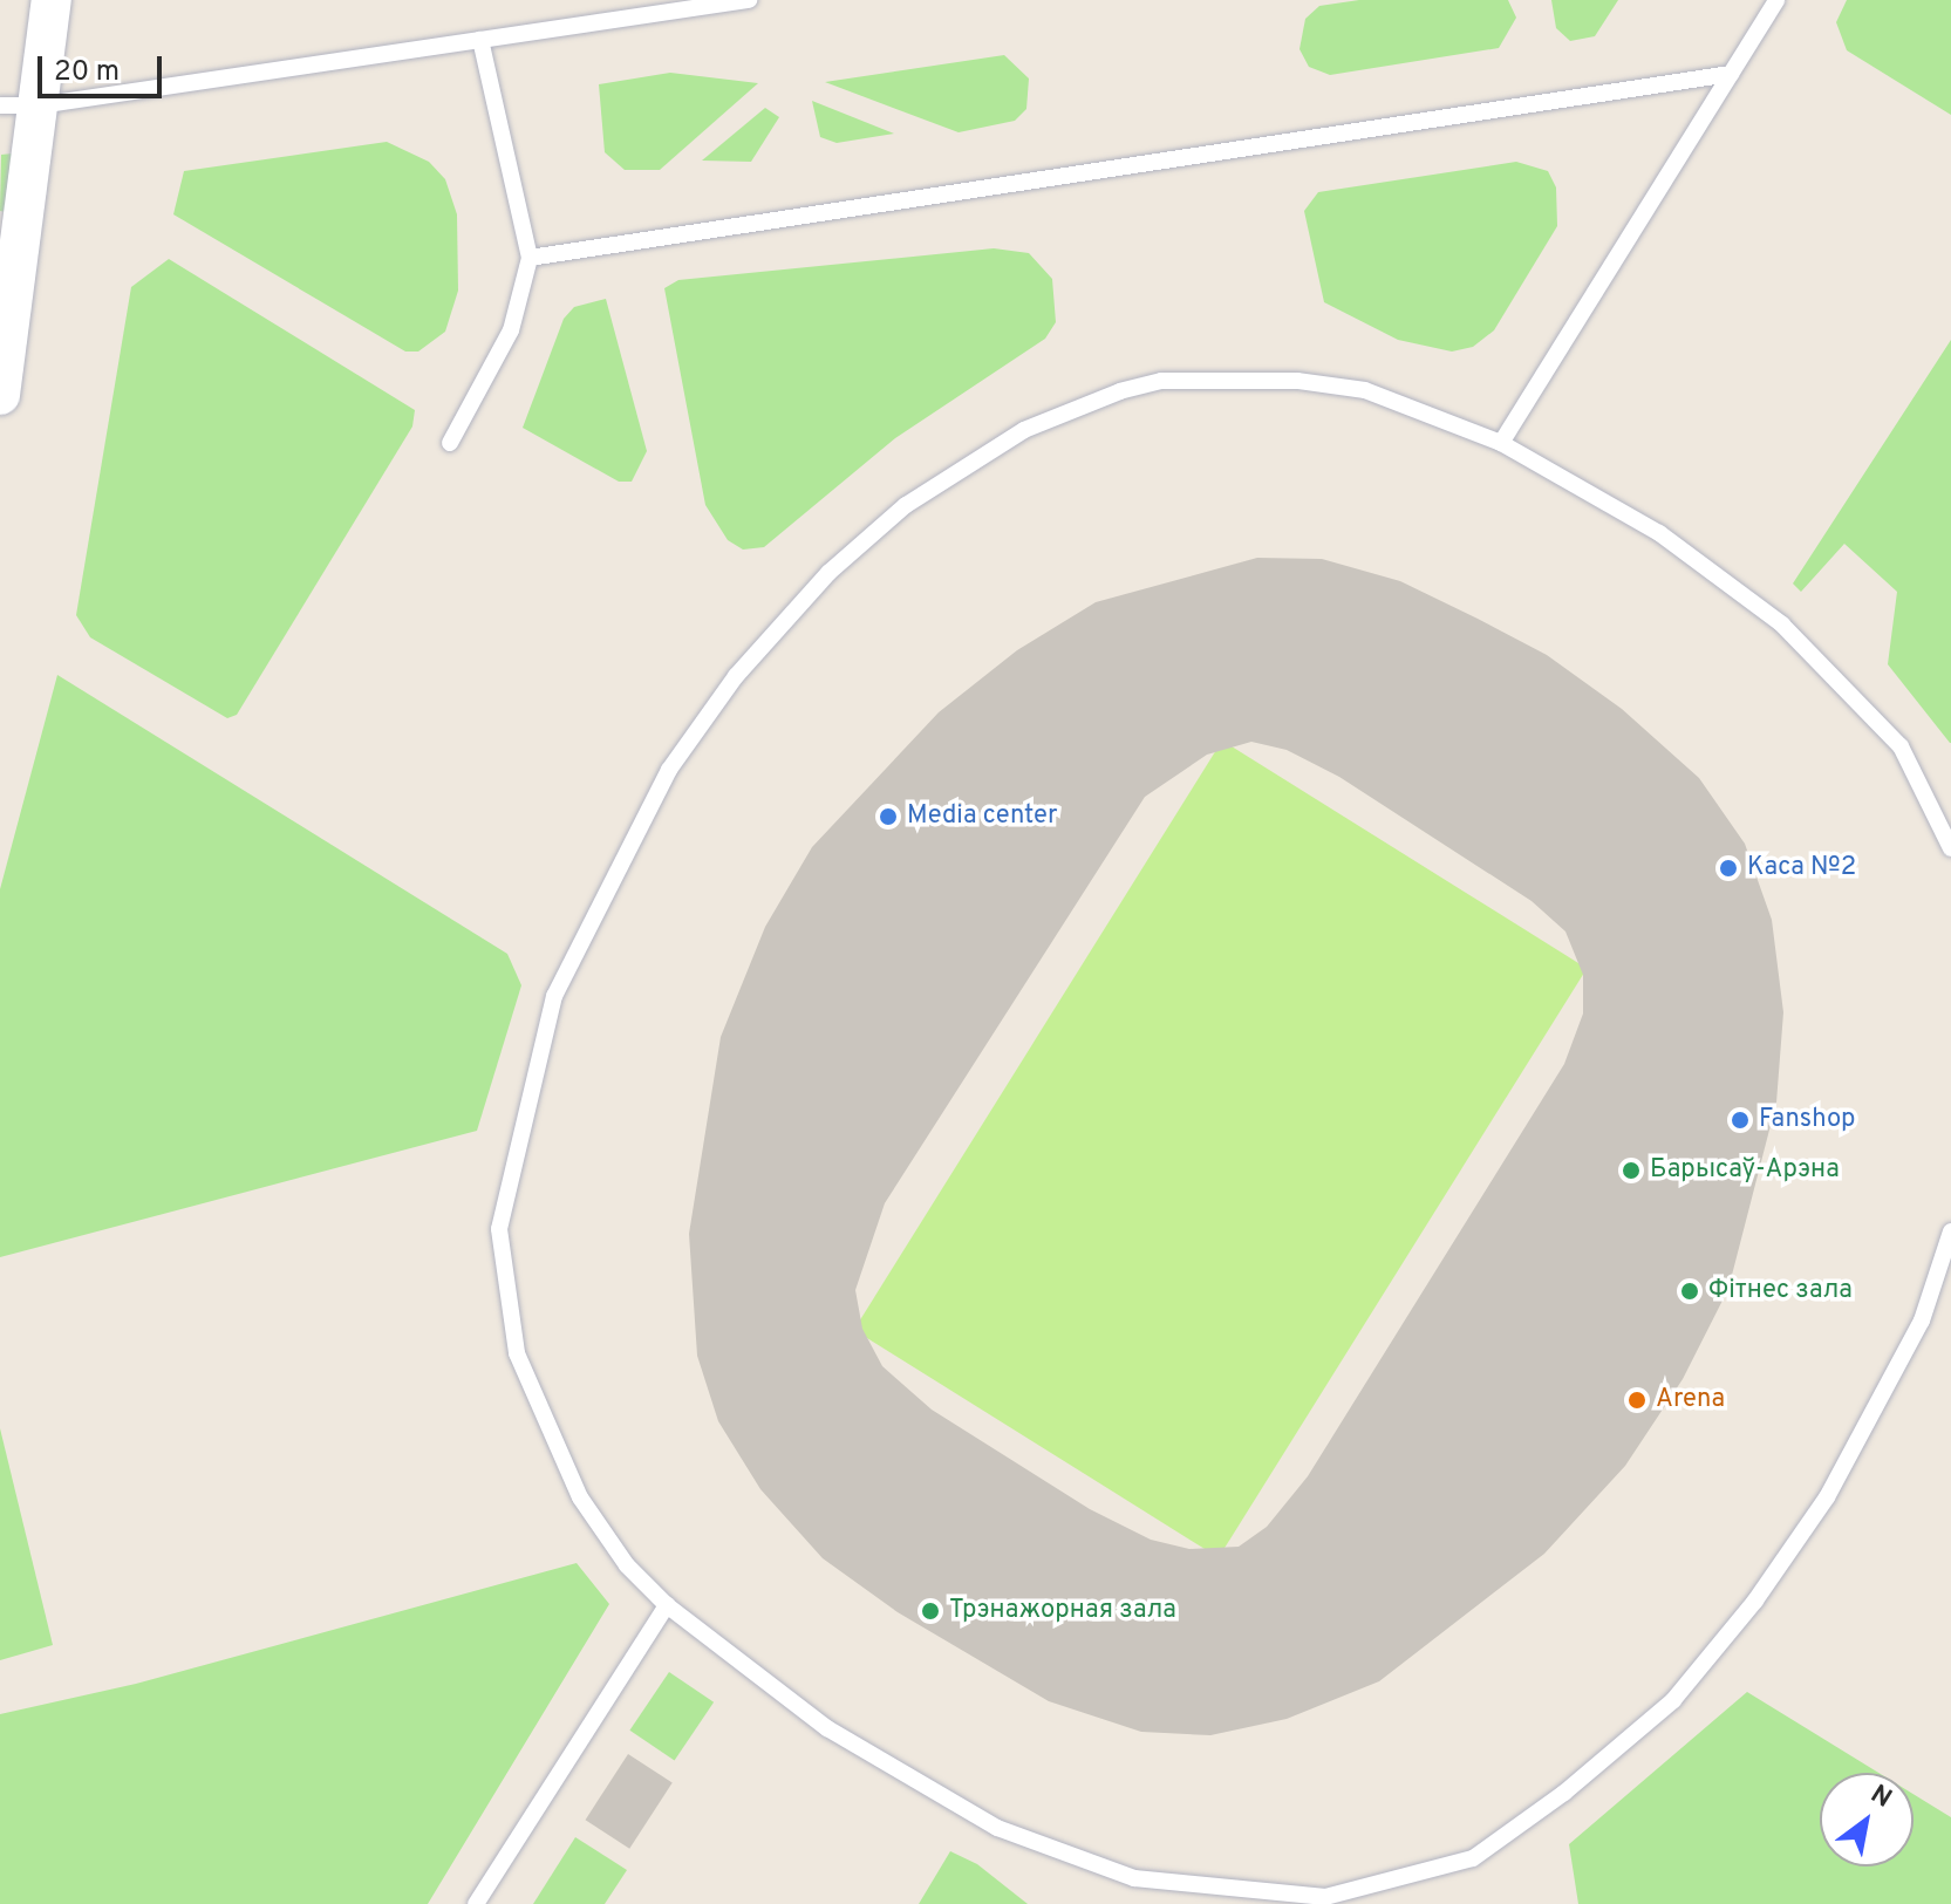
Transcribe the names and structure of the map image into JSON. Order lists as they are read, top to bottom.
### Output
{
  "places": [
    "Media center",
    "Каса №2",
    "Fanshop",
    "Барысаў-Арэна",
    "Фітнес зала",
    "Arena",
    "Трэнажорная зала"
  ],
  "scale_bar": "20 m",
  "north": "top right"
}
